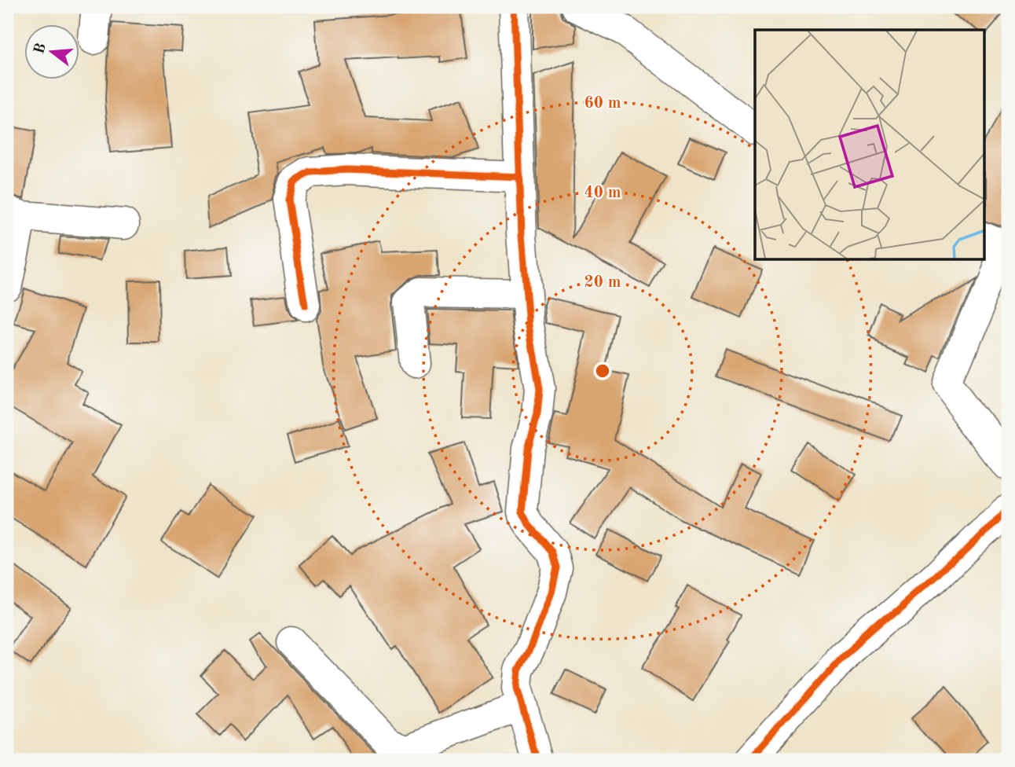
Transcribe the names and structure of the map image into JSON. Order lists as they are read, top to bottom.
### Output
{
  "north": "left",
  "rings": ["60 m", "40 m", "20 m"]
}
